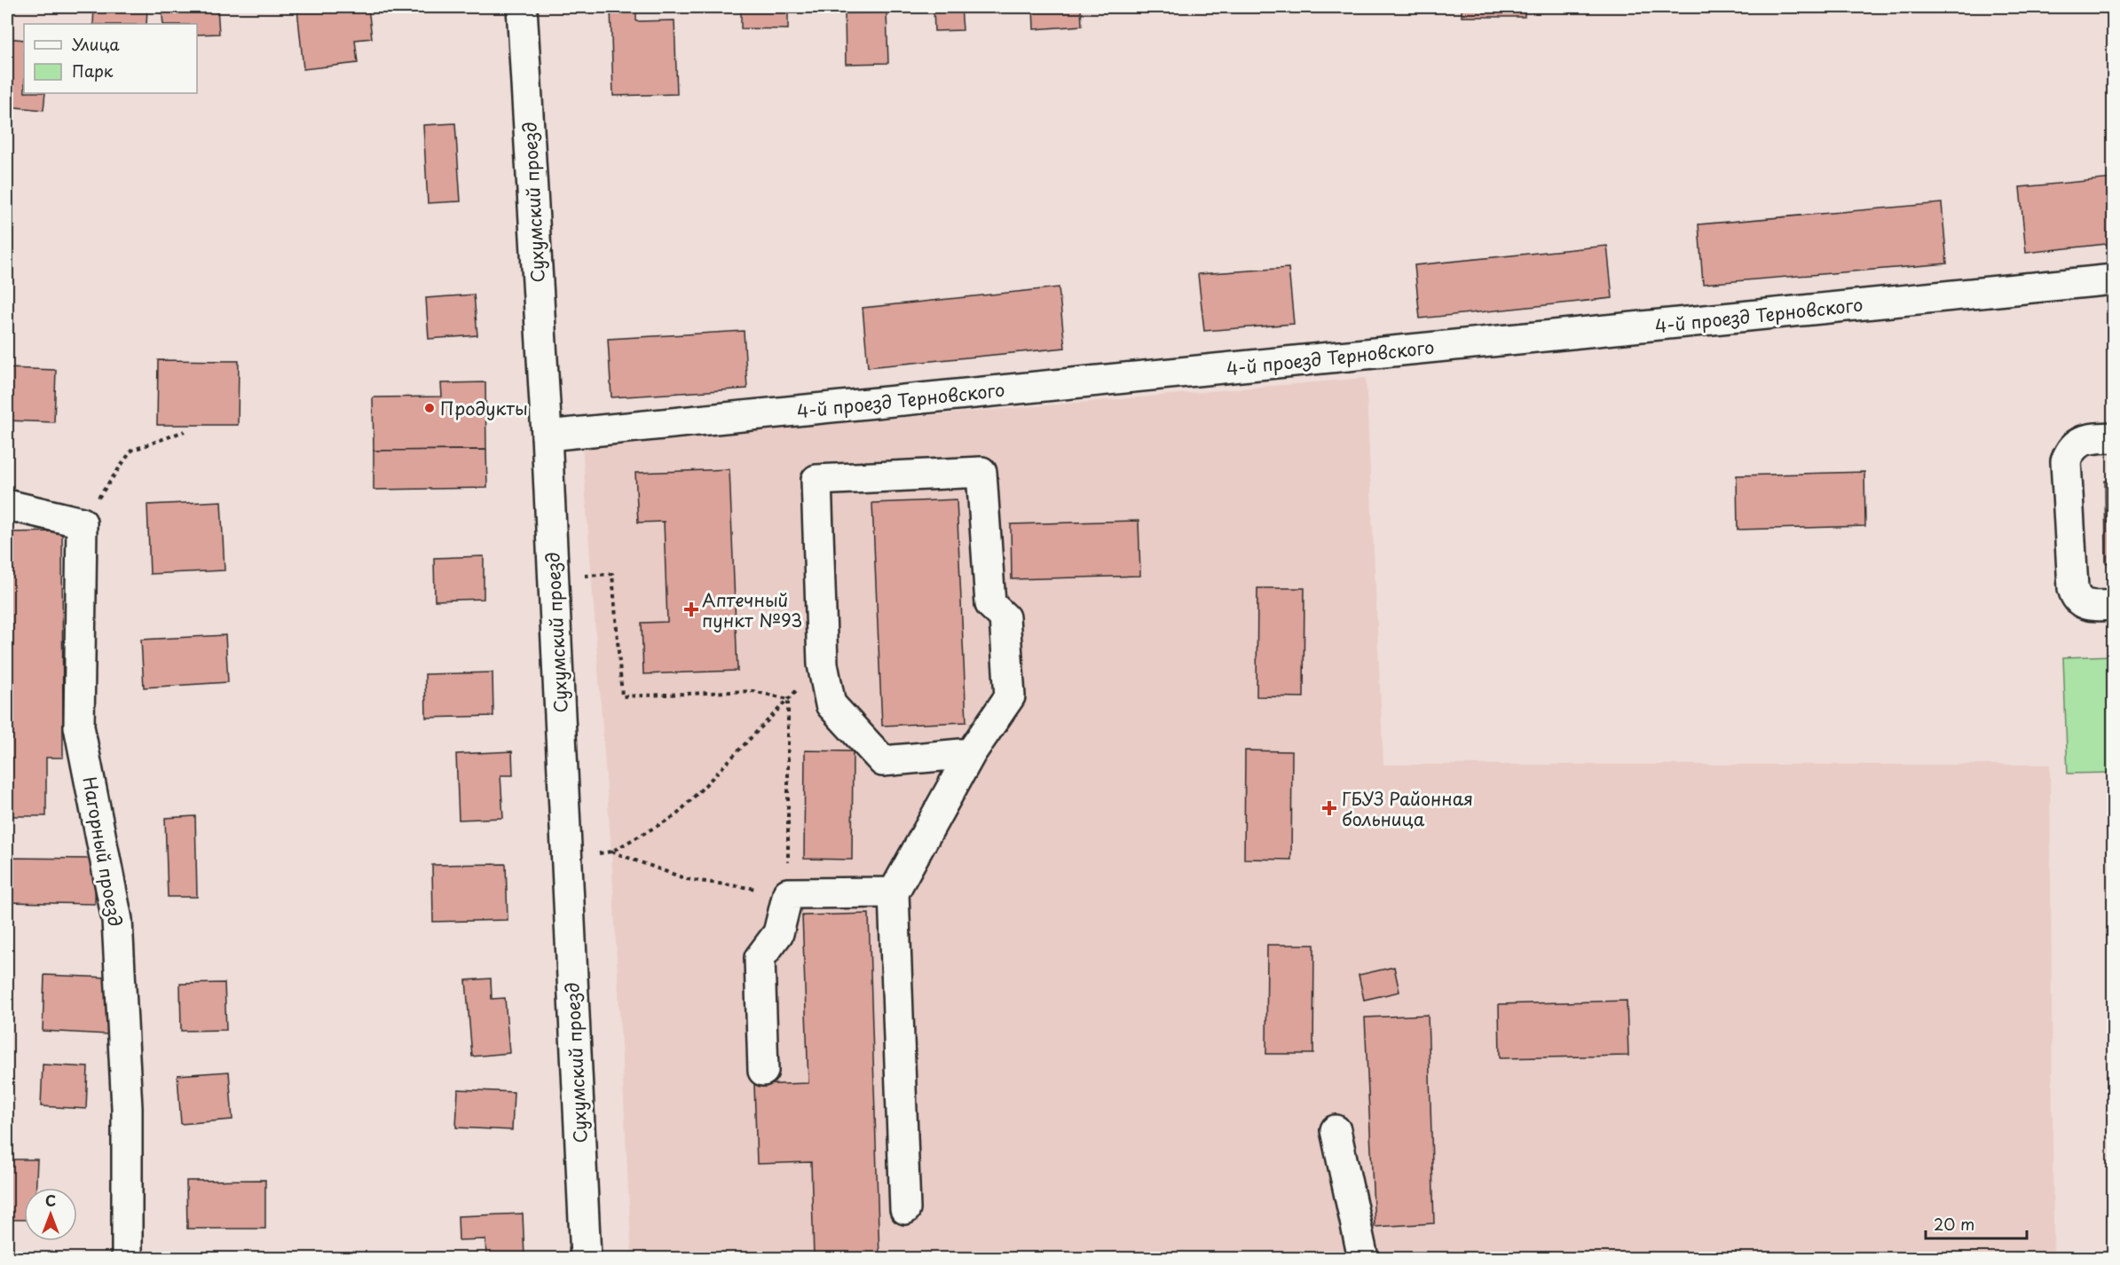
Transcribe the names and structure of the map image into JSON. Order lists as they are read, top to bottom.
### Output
{
  "streets": {
    "street": ["Сухумский проезд", "4-й проезд Терновского", "Нагорный проезд"]
  },
  "crossings": [
    ["Сухумский проезд", "4-й проезд Терновского"]
  ],
  "places": {
    "other": ["Продукты"],
    "health": ["Аптечный пункт №93", "ГБУЗ Районная больница"]
  },
  "legend": ["Улица", "Парк"],
  "scale_bar": "20 m",
  "north": "top"
}
